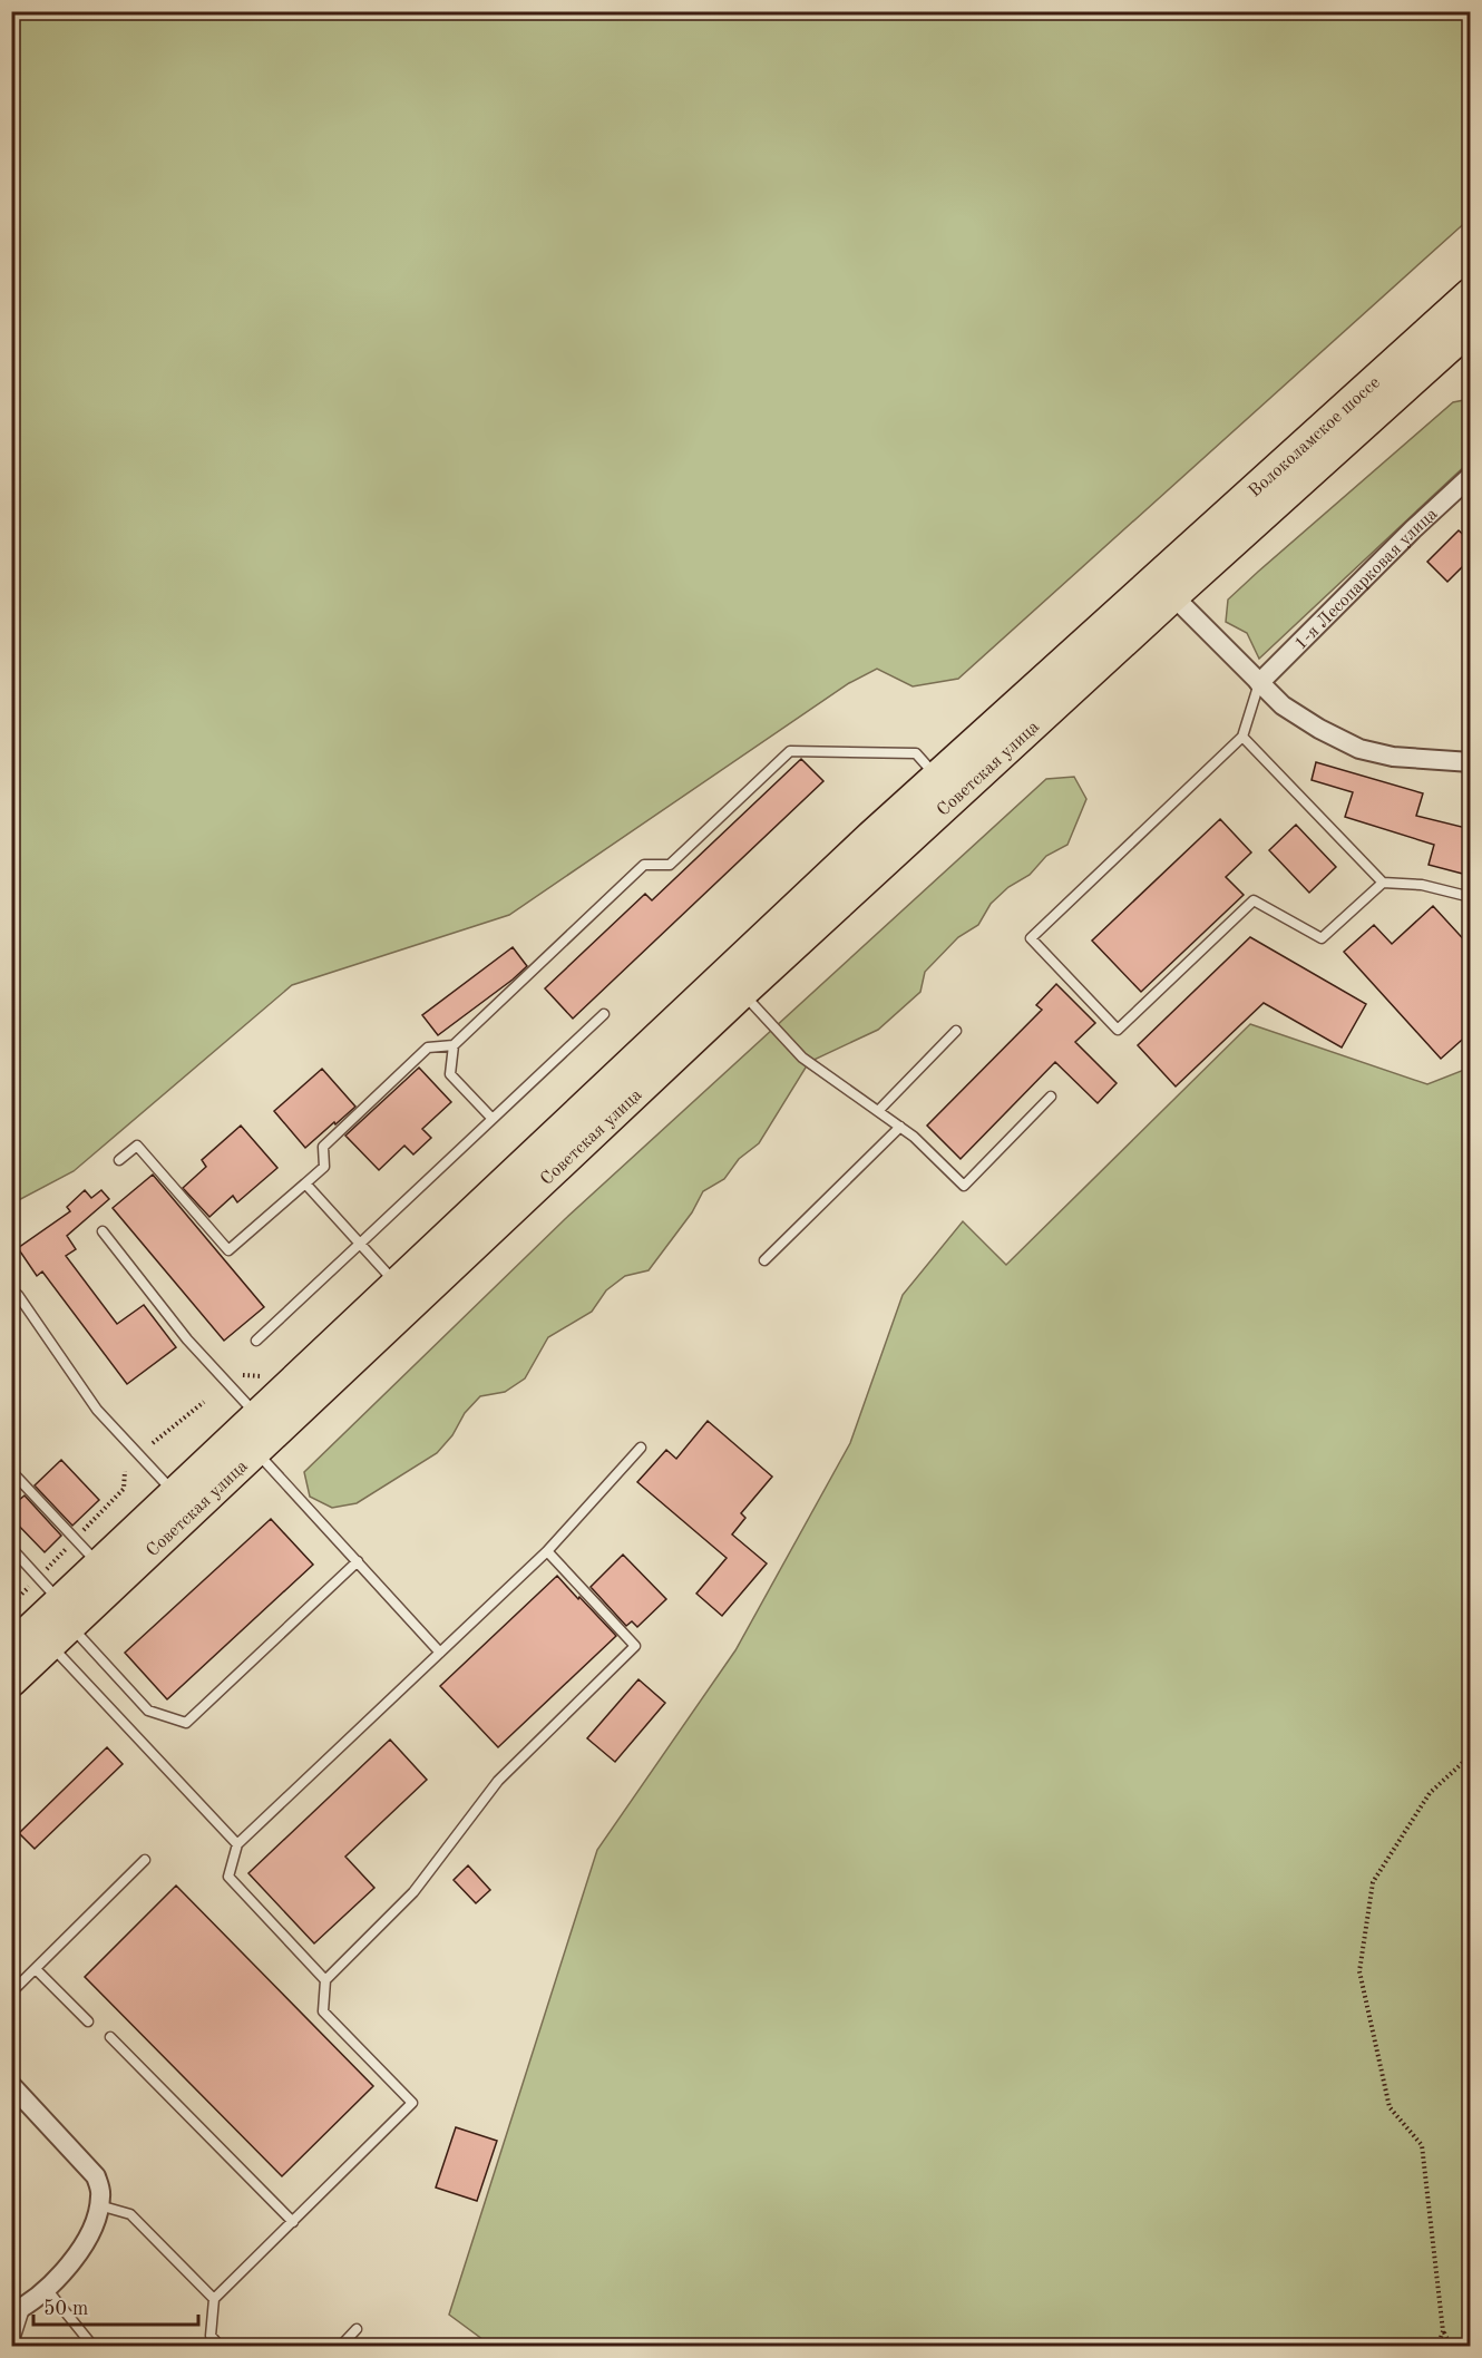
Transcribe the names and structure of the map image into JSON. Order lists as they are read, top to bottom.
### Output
{
  "streets": {
    "main road": ["Волоколамское шоссе", "Советская улица"],
    "street": ["1-я Лесопарковая улица"]
  },
  "crossings": [
    ["Волоколамское шоссе", "Советская улица"]
  ],
  "scale_bar": "50 m"
}
